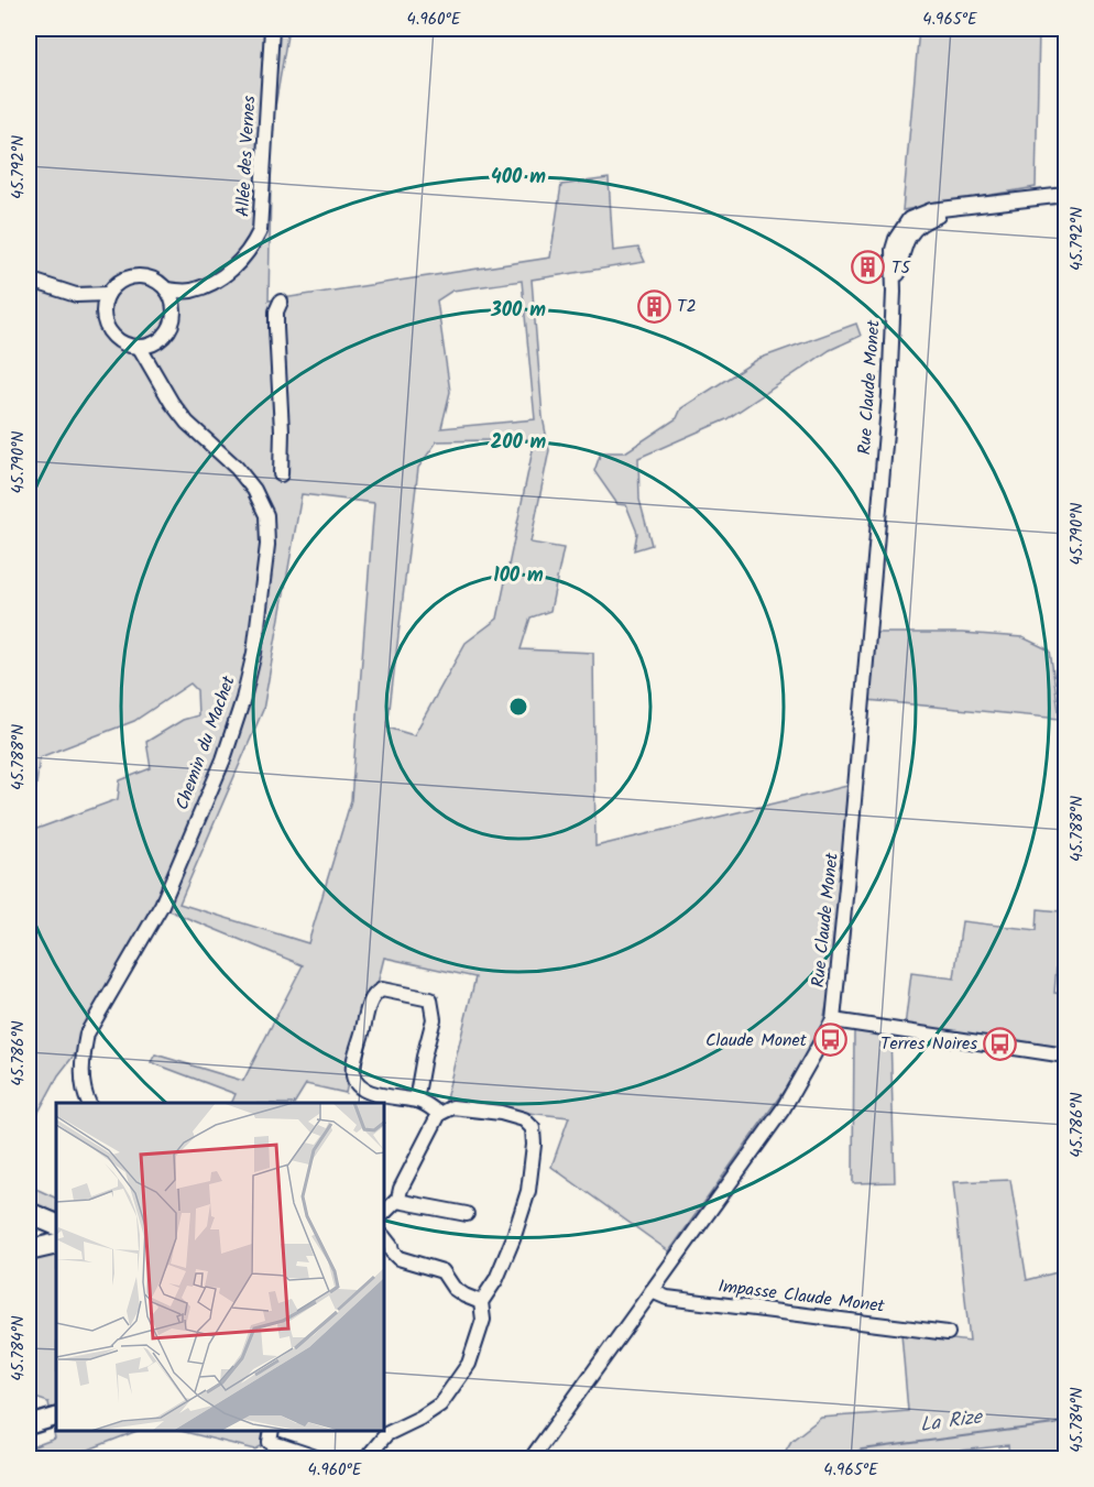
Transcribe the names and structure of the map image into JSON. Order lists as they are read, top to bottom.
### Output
{
  "streets": {
    "street": [
      "Allée des Vernes",
      "Rue Claude Monet",
      "Chemin du Machet",
      "Impasse Claude Monet"
    ]
  },
  "crossings": [
    ["Allée des Vernes", "Chemin du Machet"],
    ["Rue Claude Monet", "Impasse Claude Monet"]
  ],
  "water": ["La Rize"],
  "places": {
    "building": ["T5", "T2"],
    "bus stop": ["Claude Monet", "Terres Noires"]
  },
  "coordinates": [
    "4.960°E",
    "4.965°E",
    "45.792°N",
    "45.790°N",
    "45.788°N",
    "45.786°N",
    "45.784°N"
  ],
  "rings": [
    "400 m",
    "300 m",
    "200 m",
    "100 m"
  ]
}
